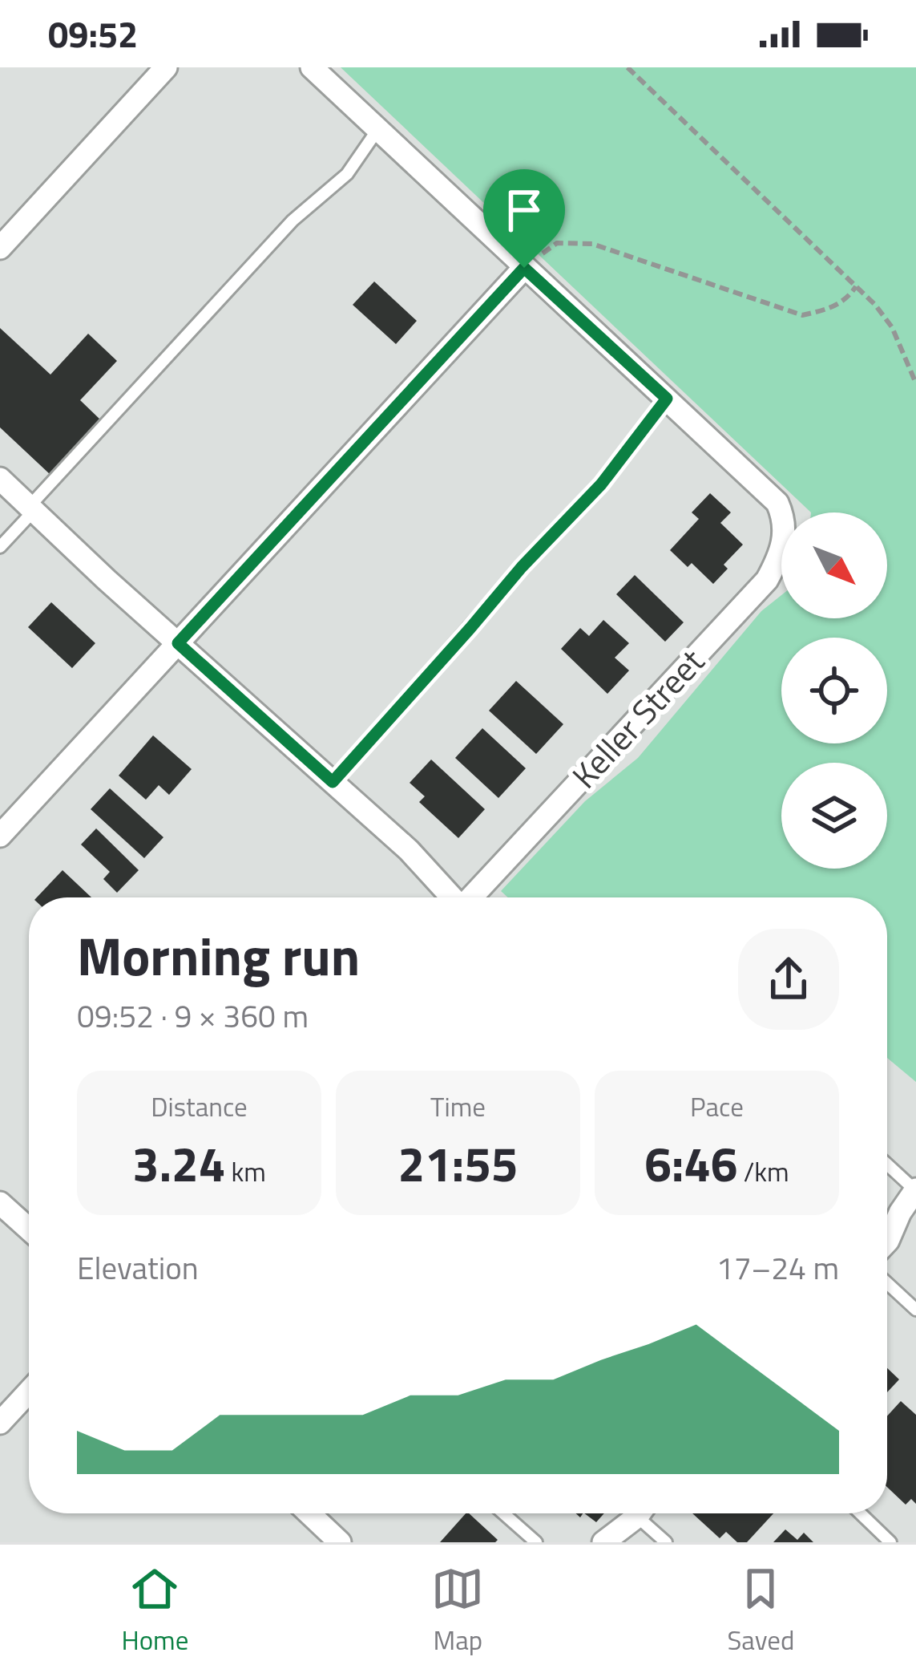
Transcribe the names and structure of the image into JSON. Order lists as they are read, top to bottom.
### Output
{
  "streets": {
    "street": ["Keller Street"]
  },
  "north": "bottom right",
  "page": {
    "status": "09:52",
    "heading": ["Morning run", "09:52 · 9 × 360 m"],
    "stats": [
      ["Distance", "3.24 km"],
      ["Time", "21:55"],
      ["Pace", "6:46 /km"]
    ],
    "chart": ["Elevation", "17–24 m"],
    "tabs": ["Home", "Map", "Saved"]
  }
}
